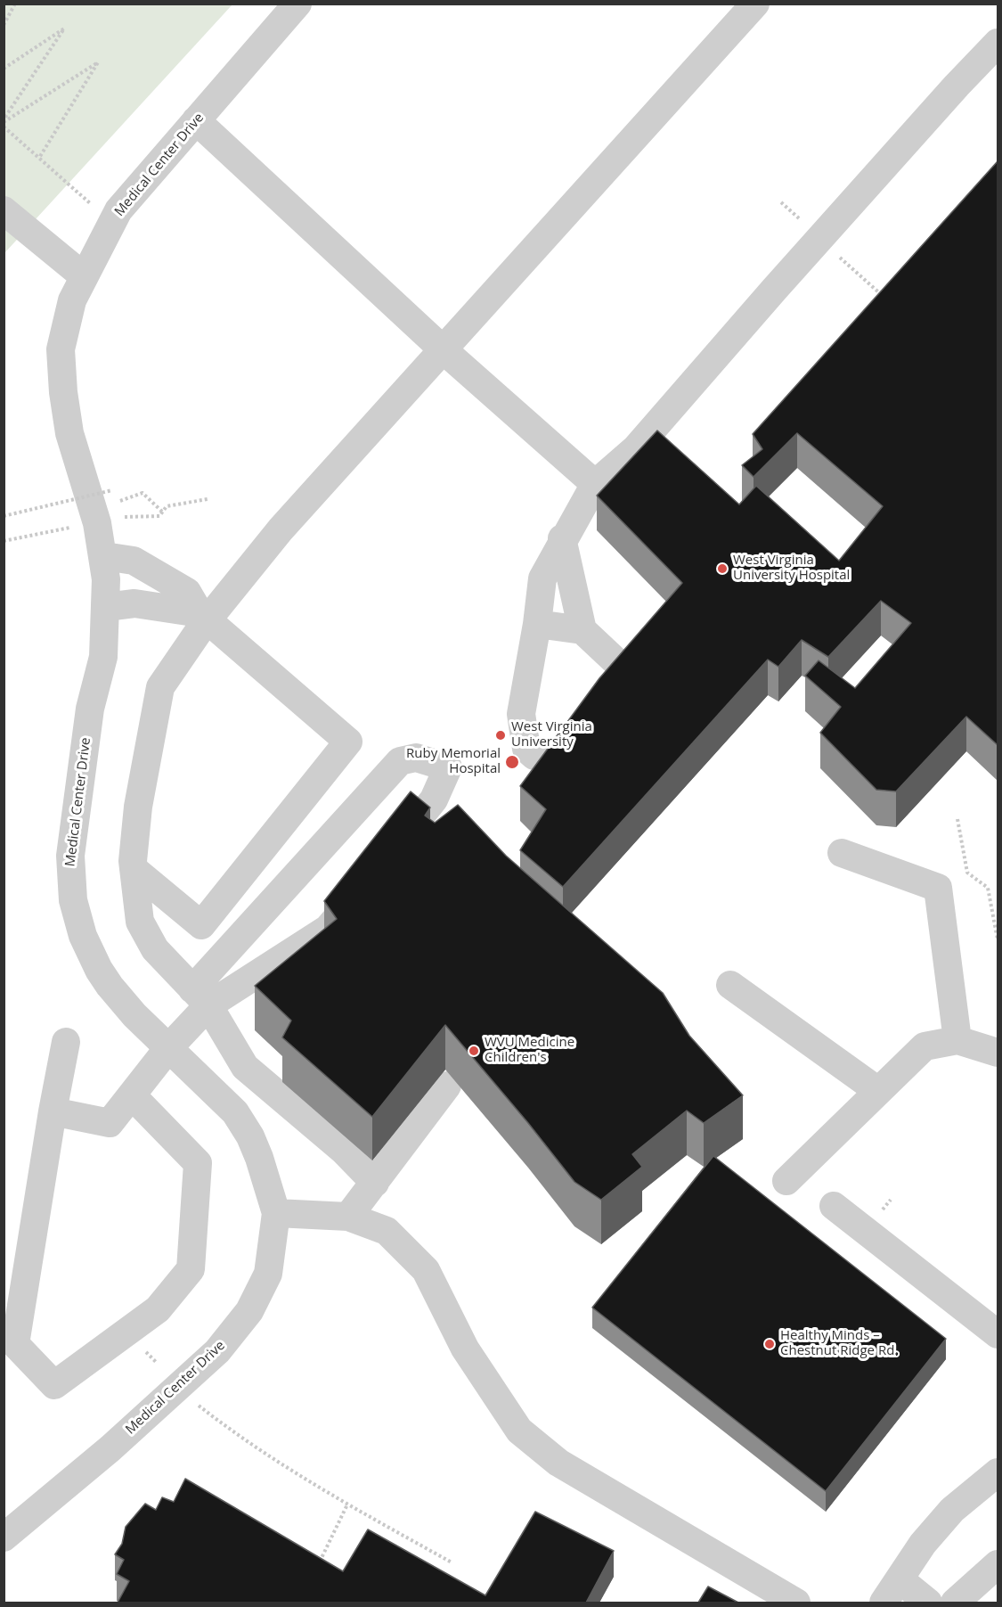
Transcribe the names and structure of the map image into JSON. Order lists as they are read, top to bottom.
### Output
{
  "streets": {
    "street": ["Medical Center Drive"]
  },
  "places": [
    "West Virginia University Hospital",
    "West Virginia University",
    "Ruby Memorial Hospital",
    "WVU Medicine Children's",
    "Healthy Minds – Chestnut Ridge Rd."
  ]
}
